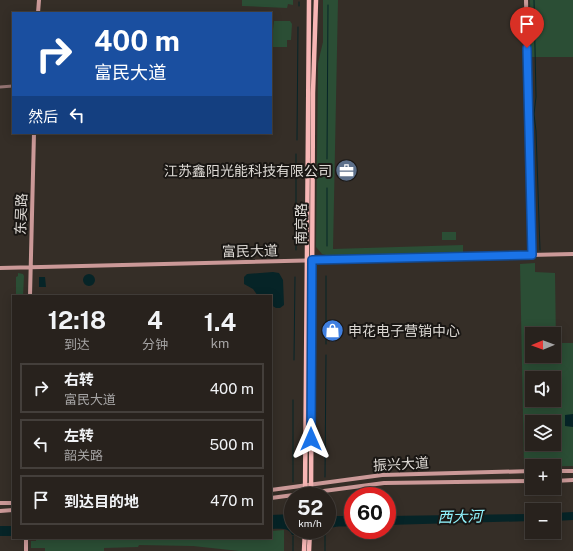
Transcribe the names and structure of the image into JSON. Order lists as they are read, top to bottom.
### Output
{
  "streets": {
    "main road": ["南京路"],
    "street": ["东吴路", "富民大道", "振兴大道"]
  },
  "crossings": [
    ["东吴路", "富民大道"],
    ["南京路", "富民大道"],
    ["南京路", "振兴大道"]
  ],
  "water": ["西大河"],
  "places": {
    "office": ["江苏鑫阳光能科技有限公司"],
    "shop": ["申花电子营销中心"]
  },
  "north": "left",
  "page": {
    "turn": ["400 m", "富民大道"],
    "then": "然后",
    "eta": [
      "12:18",
      "到达",
      "4",
      "分钟",
      "1.4",
      "km"
    ],
    "map_buttons": ["+", "−"],
    "list": [
      {
        "name": "右转",
        "note": "富民大道",
        "value": "400 m"
      },
      {
        "name": "左转",
        "note": "韶关路",
        "value": "500 m"
      },
      {
        "name": "到达目的地",
        "value": "470 m"
      }
    ],
    "speed": "52 km/h",
    "limit": "60"
  }
}
